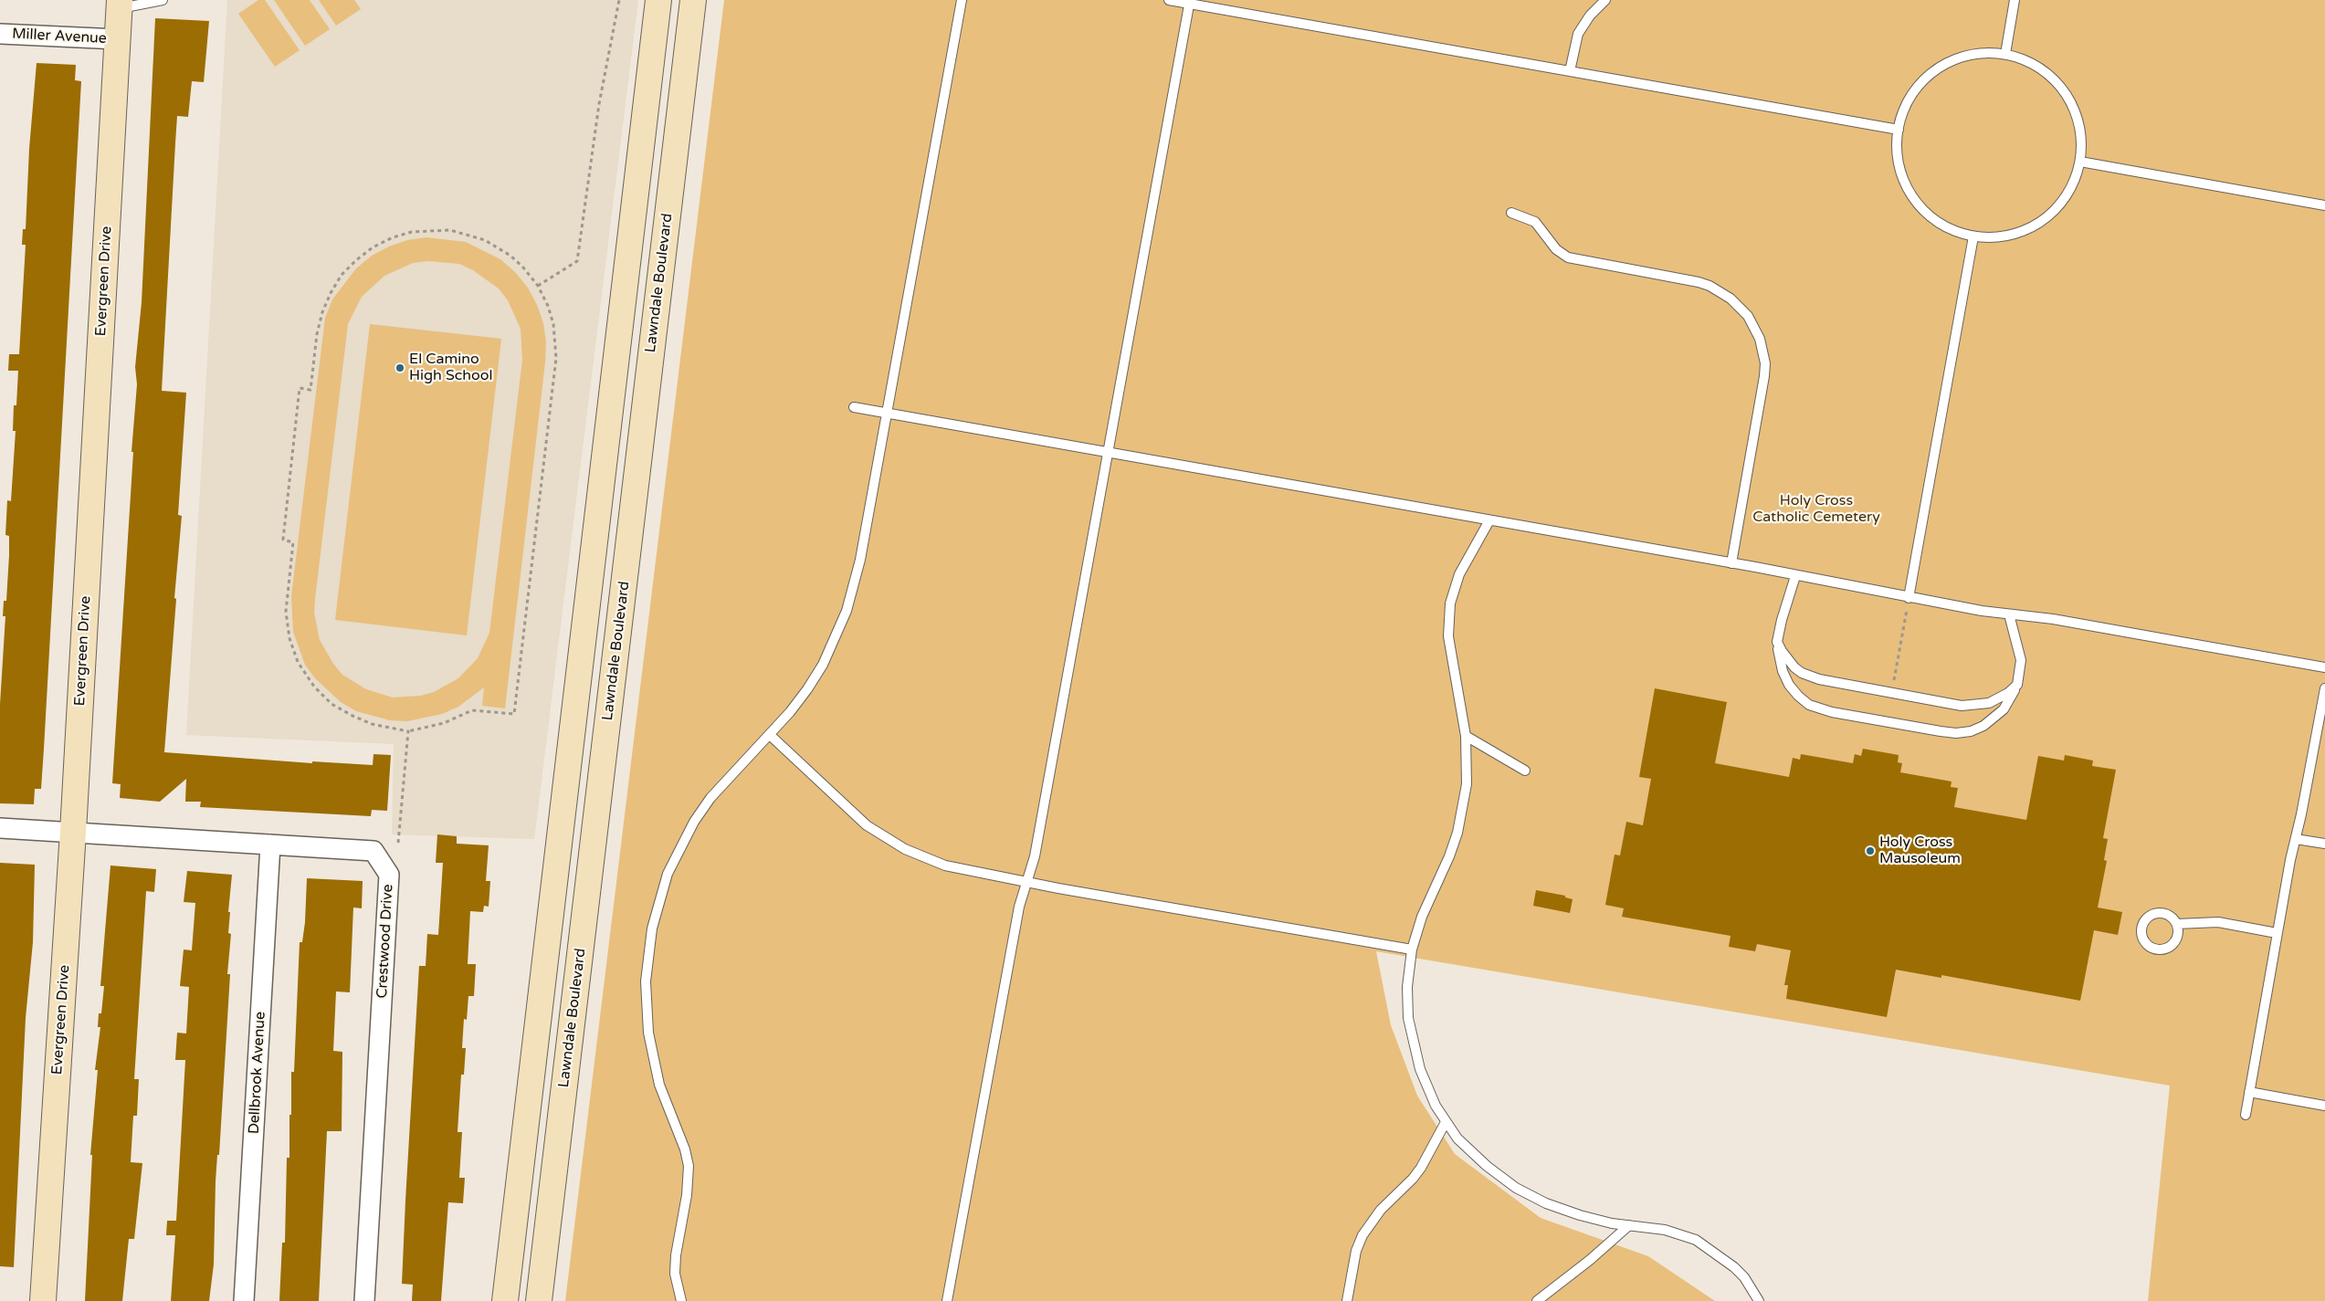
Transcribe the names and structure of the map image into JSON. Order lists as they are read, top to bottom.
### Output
{
  "streets": {
    "street": [
      "Miller Avenue",
      "Evergreen Drive",
      "Lawndale Boulevard",
      "Crestwood Drive",
      "Dellbrook Avenue"
    ]
  },
  "crossings": [
    ["Miller Avenue", "Evergreen Drive"],
    ["Evergreen Drive", "Crestwood Drive"],
    ["Crestwood Drive", "Dellbrook Avenue"]
  ],
  "parks": ["Holy Cross Catholic Cemetery"],
  "places": ["El Camino High School", "Holy Cross Mausoleum"]
}
